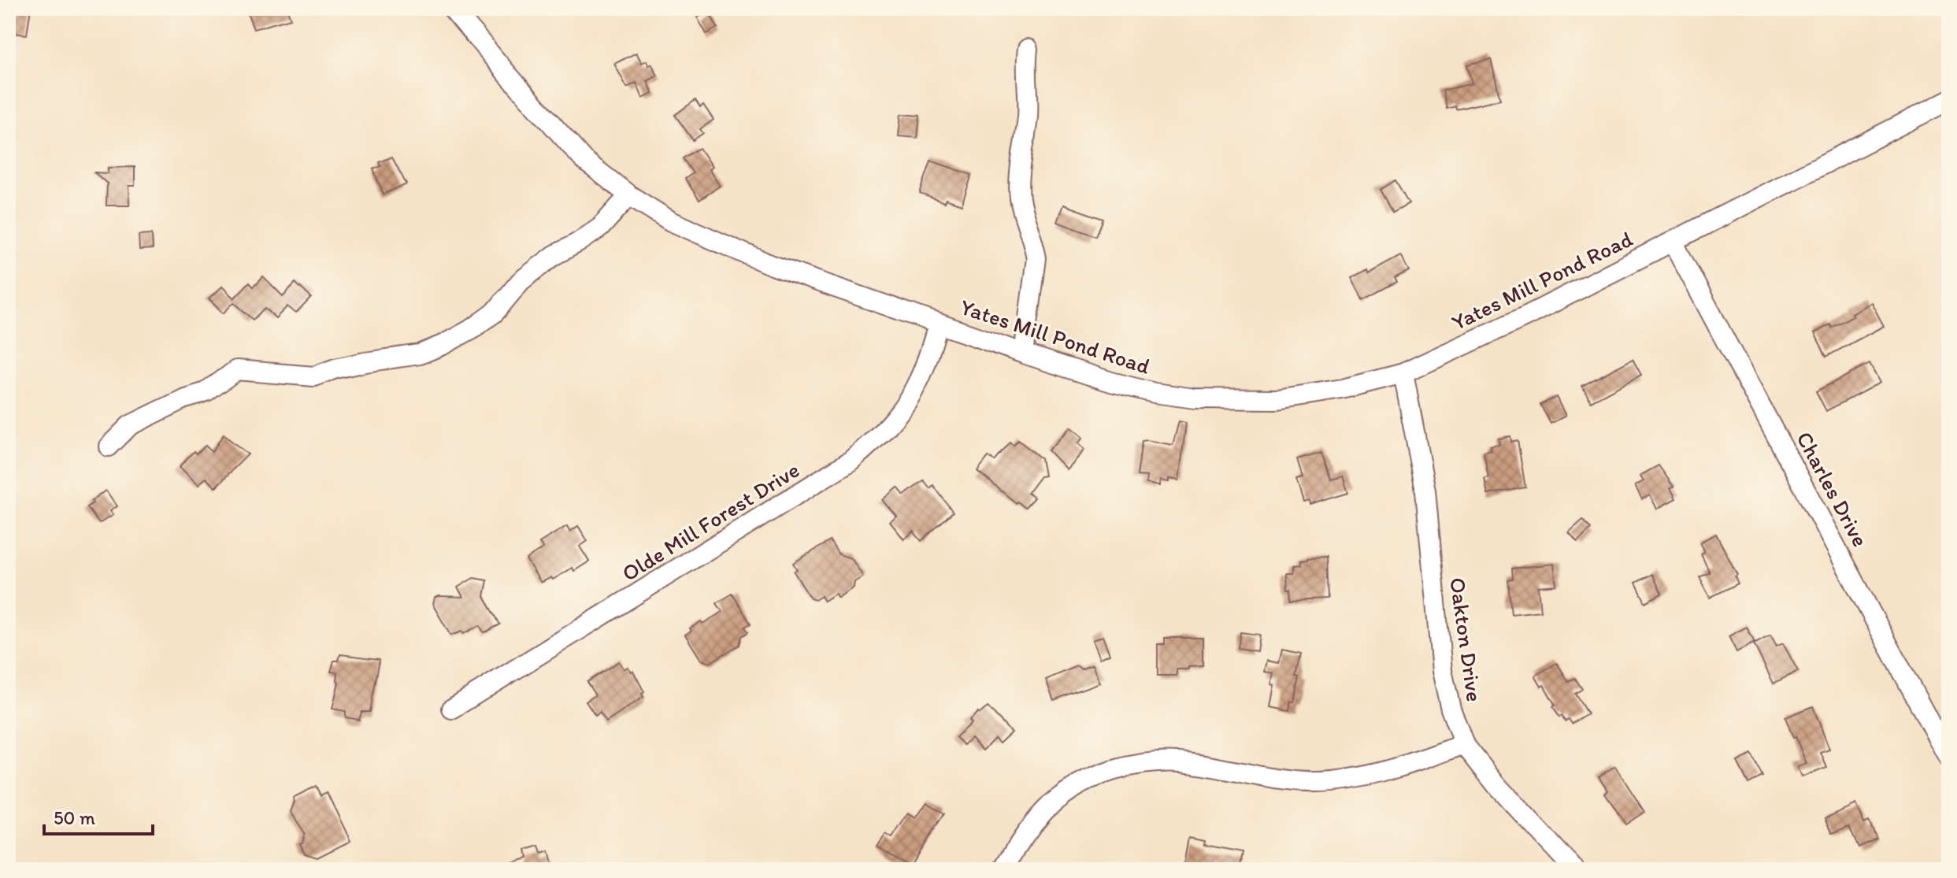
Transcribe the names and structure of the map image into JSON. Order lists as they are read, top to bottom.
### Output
{
  "streets": {
    "street": [
      "Yates Mill Pond Road",
      "Charles Drive",
      "Olde Mill Forest Drive",
      "Oakton Drive"
    ]
  },
  "crossings": [
    ["Yates Mill Pond Road", "Charles Drive"],
    ["Yates Mill Pond Road", "Olde Mill Forest Drive"],
    ["Yates Mill Pond Road", "Oakton Drive"]
  ],
  "scale_bar": "50 m"
}
